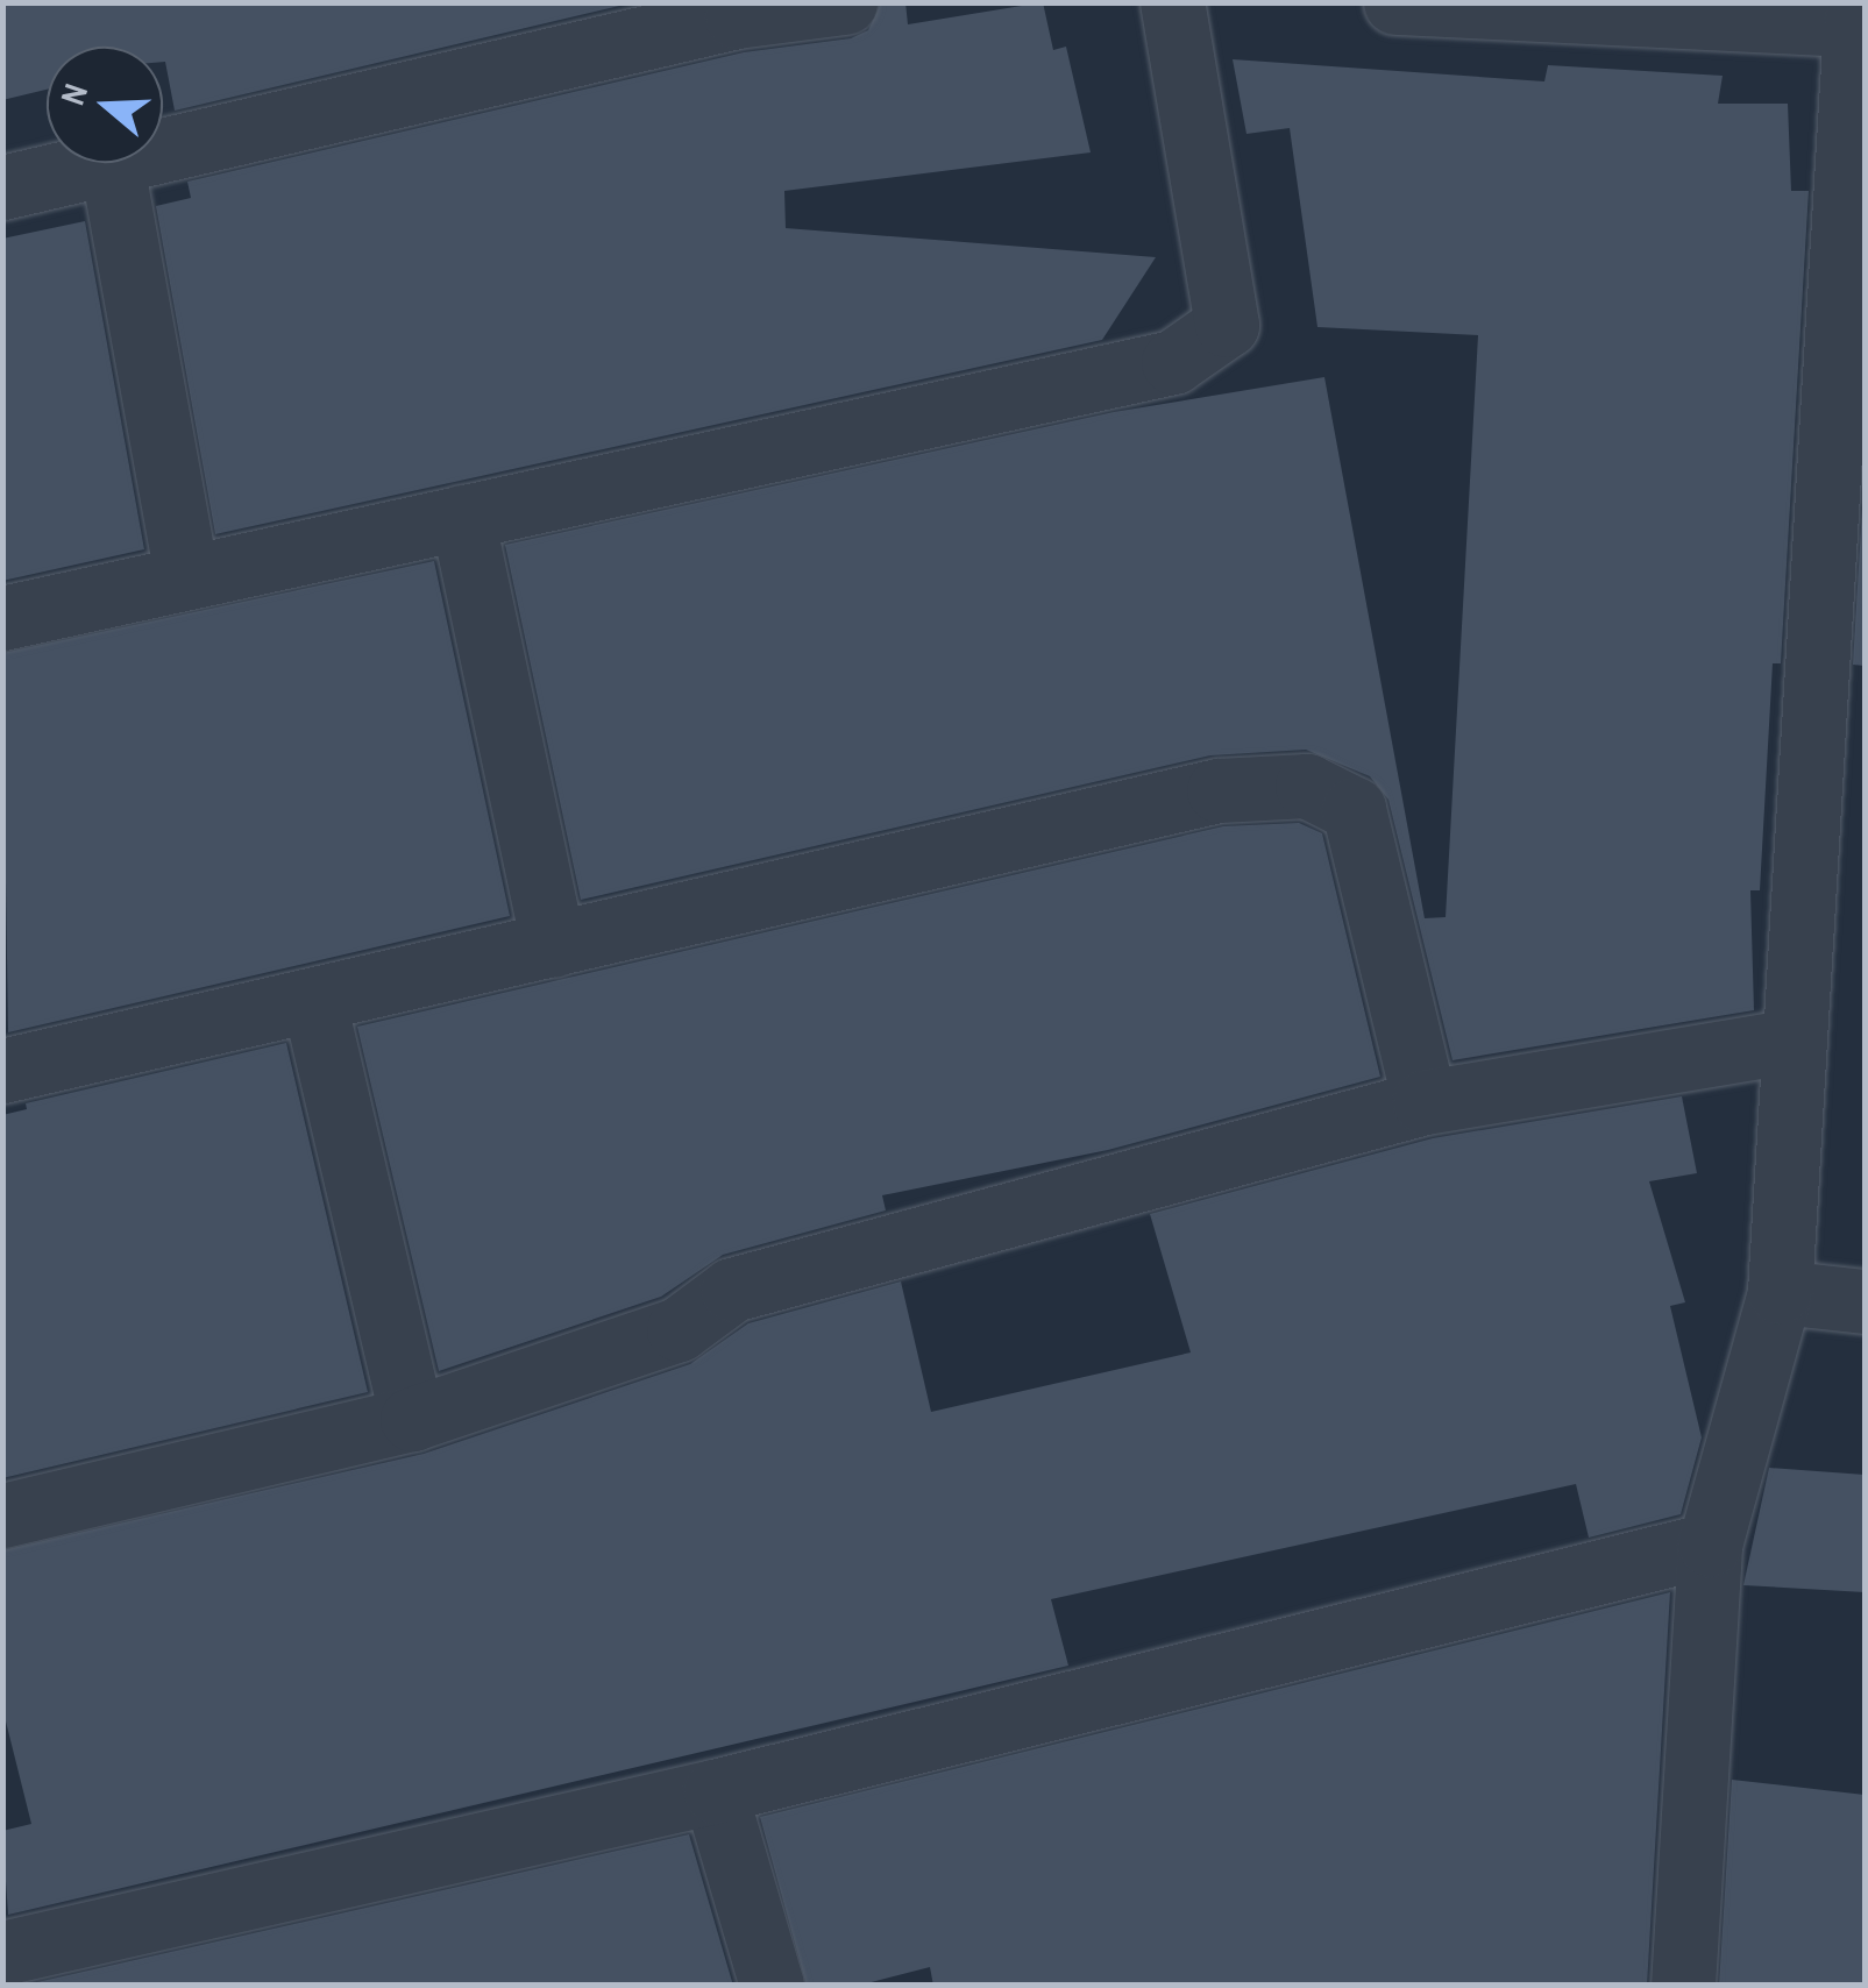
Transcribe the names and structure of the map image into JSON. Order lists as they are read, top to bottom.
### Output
{
  "north": "left"
}
